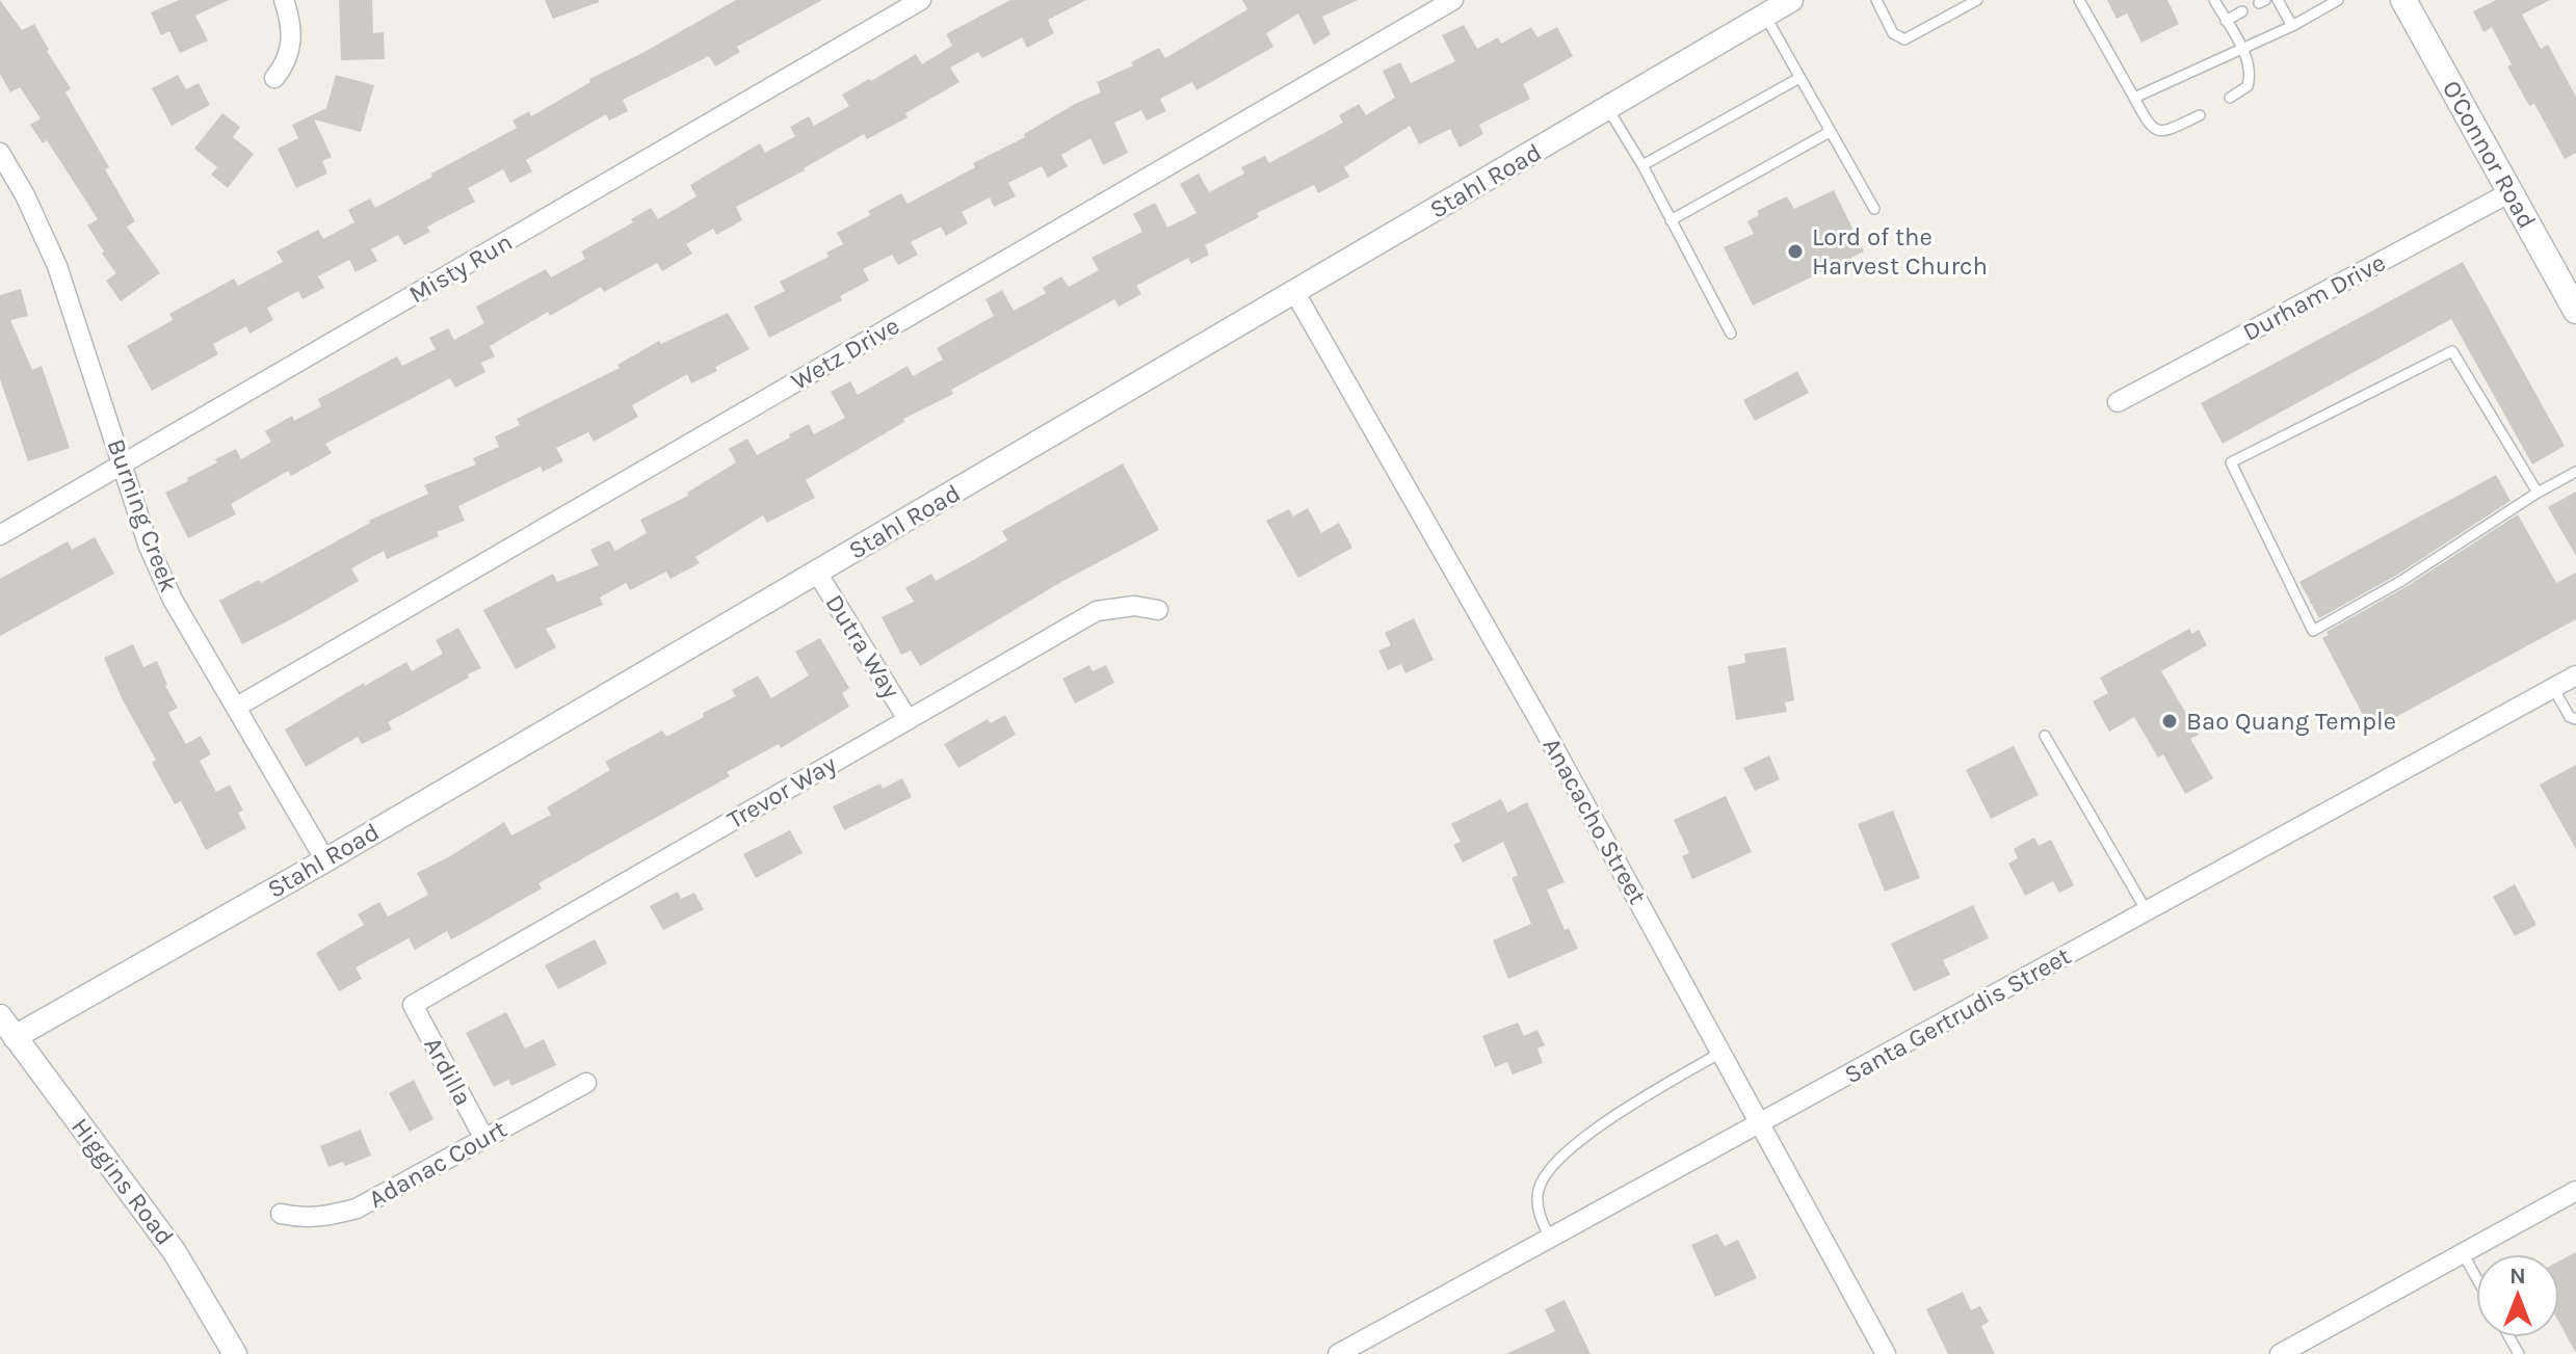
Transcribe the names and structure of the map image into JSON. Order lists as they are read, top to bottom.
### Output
{
  "streets": {
    "main road": ["O'Connor Road"],
    "street": [
      "Stahl Road",
      "Misty Run",
      "Durham Drive",
      "Wetz Drive",
      "Burning Creek",
      "Dutra Way",
      "Trevor Way",
      "Anacacho Street",
      "Santa Gertrudis Street",
      "Ardilla",
      "Adanac Court",
      "Higgins Road"
    ]
  },
  "crossings": [
    ["O'Connor Road", "Durham Drive"],
    ["Stahl Road", "Burning Creek"],
    ["Stahl Road", "Dutra Way"],
    ["Stahl Road", "Anacacho Street"],
    ["Stahl Road", "Higgins Road"],
    ["Misty Run", "Burning Creek"],
    ["Wetz Drive", "Burning Creek"],
    ["Dutra Way", "Trevor Way"],
    ["Trevor Way", "Ardilla"],
    ["Anacacho Street", "Santa Gertrudis Street"],
    ["Ardilla", "Adanac Court"]
  ],
  "places": ["Lord of the Harvest Church", "Bao Quang Temple"],
  "north": "top"
}
